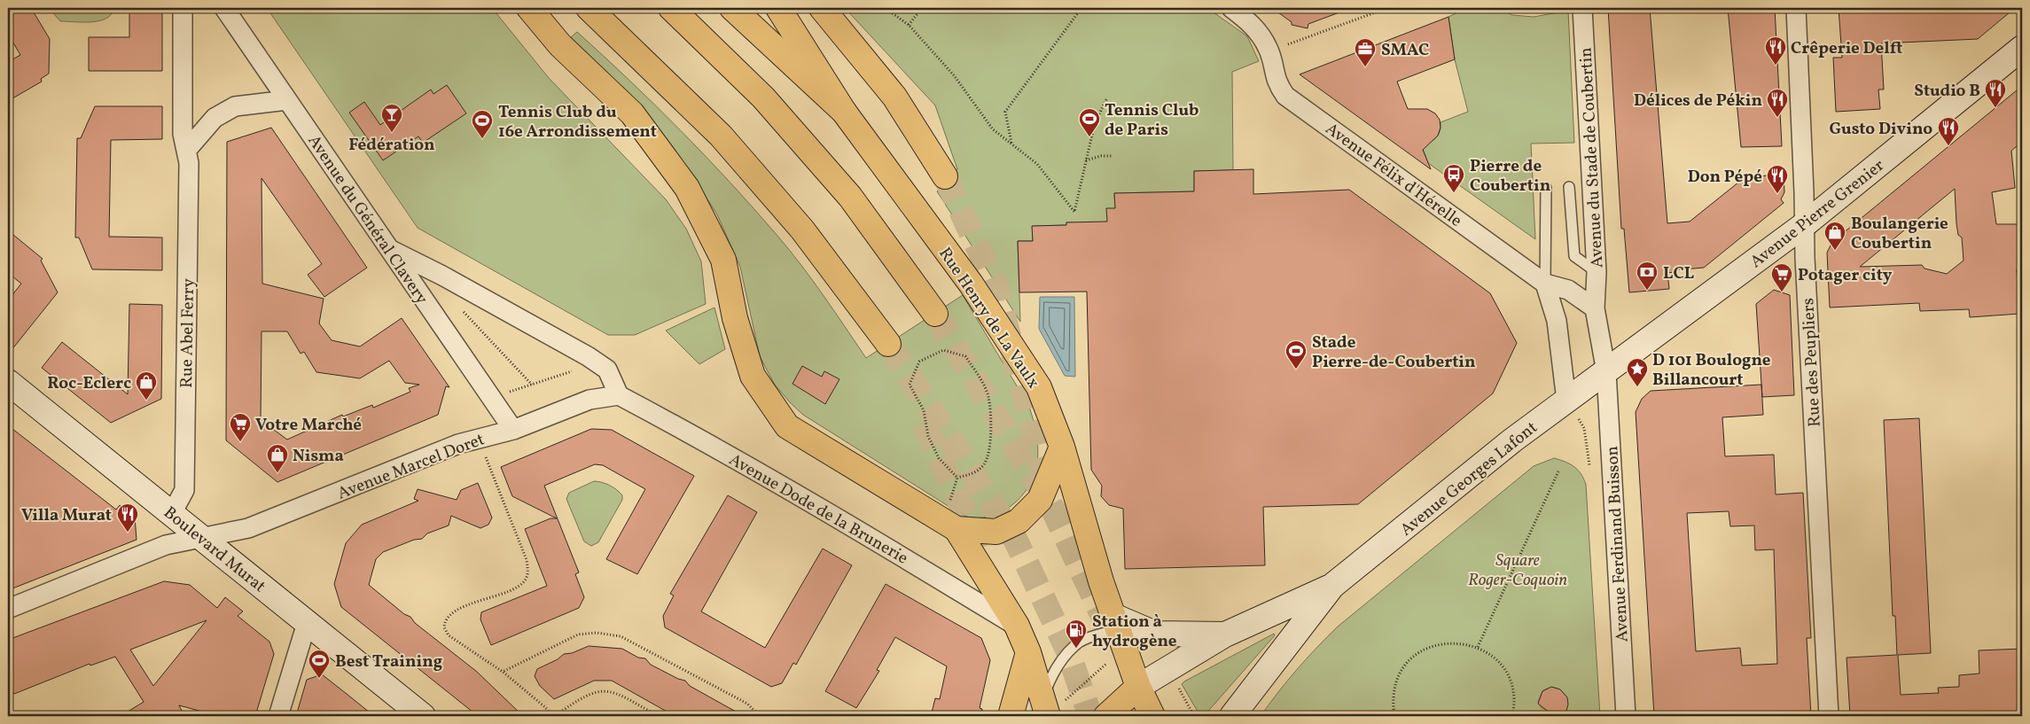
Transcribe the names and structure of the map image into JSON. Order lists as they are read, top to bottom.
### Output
{
  "streets": {
    "main road": [
      "Avenue Pierre Grenier",
      "Rue Henry de La Vaulx",
      "Avenue Georges Lafont",
      "Boulevard Murat"
    ],
    "street": [
      "Avenue du Stade de Coubertin",
      "Avenue Félix d'Hérelle",
      "Avenue du Général Clavery",
      "Rue Abel Ferry",
      "Rue des Peupliers",
      "Avenue Marcel Doret",
      "Avenue Dode de la Brunerie",
      "Avenue Ferdinand Buisson"
    ]
  },
  "crossings": [
    ["Avenue du Stade de Coubertin", "Avenue Félix d'Hérelle"],
    ["Avenue Pierre Grenier", "Rue des Peupliers"],
    ["Avenue Pierre Grenier", "Avenue Georges Lafont"],
    ["Avenue Pierre Grenier", "Avenue Ferdinand Buisson"],
    ["Avenue du Général Clavery", "Avenue Marcel Doret"],
    ["Rue Henry de La Vaulx", "Avenue Georges Lafont"],
    ["Rue Abel Ferry", "Boulevard Murat"],
    ["Avenue Marcel Doret", "Avenue Dode de la Brunerie"],
    ["Avenue Marcel Doret", "Boulevard Murat"],
    ["Avenue Georges Lafont", "Avenue Ferdinand Buisson"]
  ],
  "parks": ["Square Roger-Coquoin"],
  "places": {
    "restaurant": [
      "Crêperie Delft",
      "Studio B",
      "Délices de Pékin",
      "Gusto Divino",
      "Don Pépé",
      "Villa Murat"
    ],
    "office": ["SMAC"],
    "bar": ["Fédération"],
    "sports": [
      "Tennis Club de Paris",
      "Tennis Club du 16e Arrondissement",
      "Stade Pierre-de-Coubertin",
      "Best Training"
    ],
    "bus stop": ["Pierre de Coubertin"],
    "shop": ["Boulangerie Coubertin", "Roc-Eclerc", "Nisma"],
    "bank": ["LCL"],
    "supermarket": ["Potager city", "Votre Marché"],
    "place": ["D 101 Boulogne Billancourt"],
    "fuel station": ["Station à hydrogène"]
  }
}
